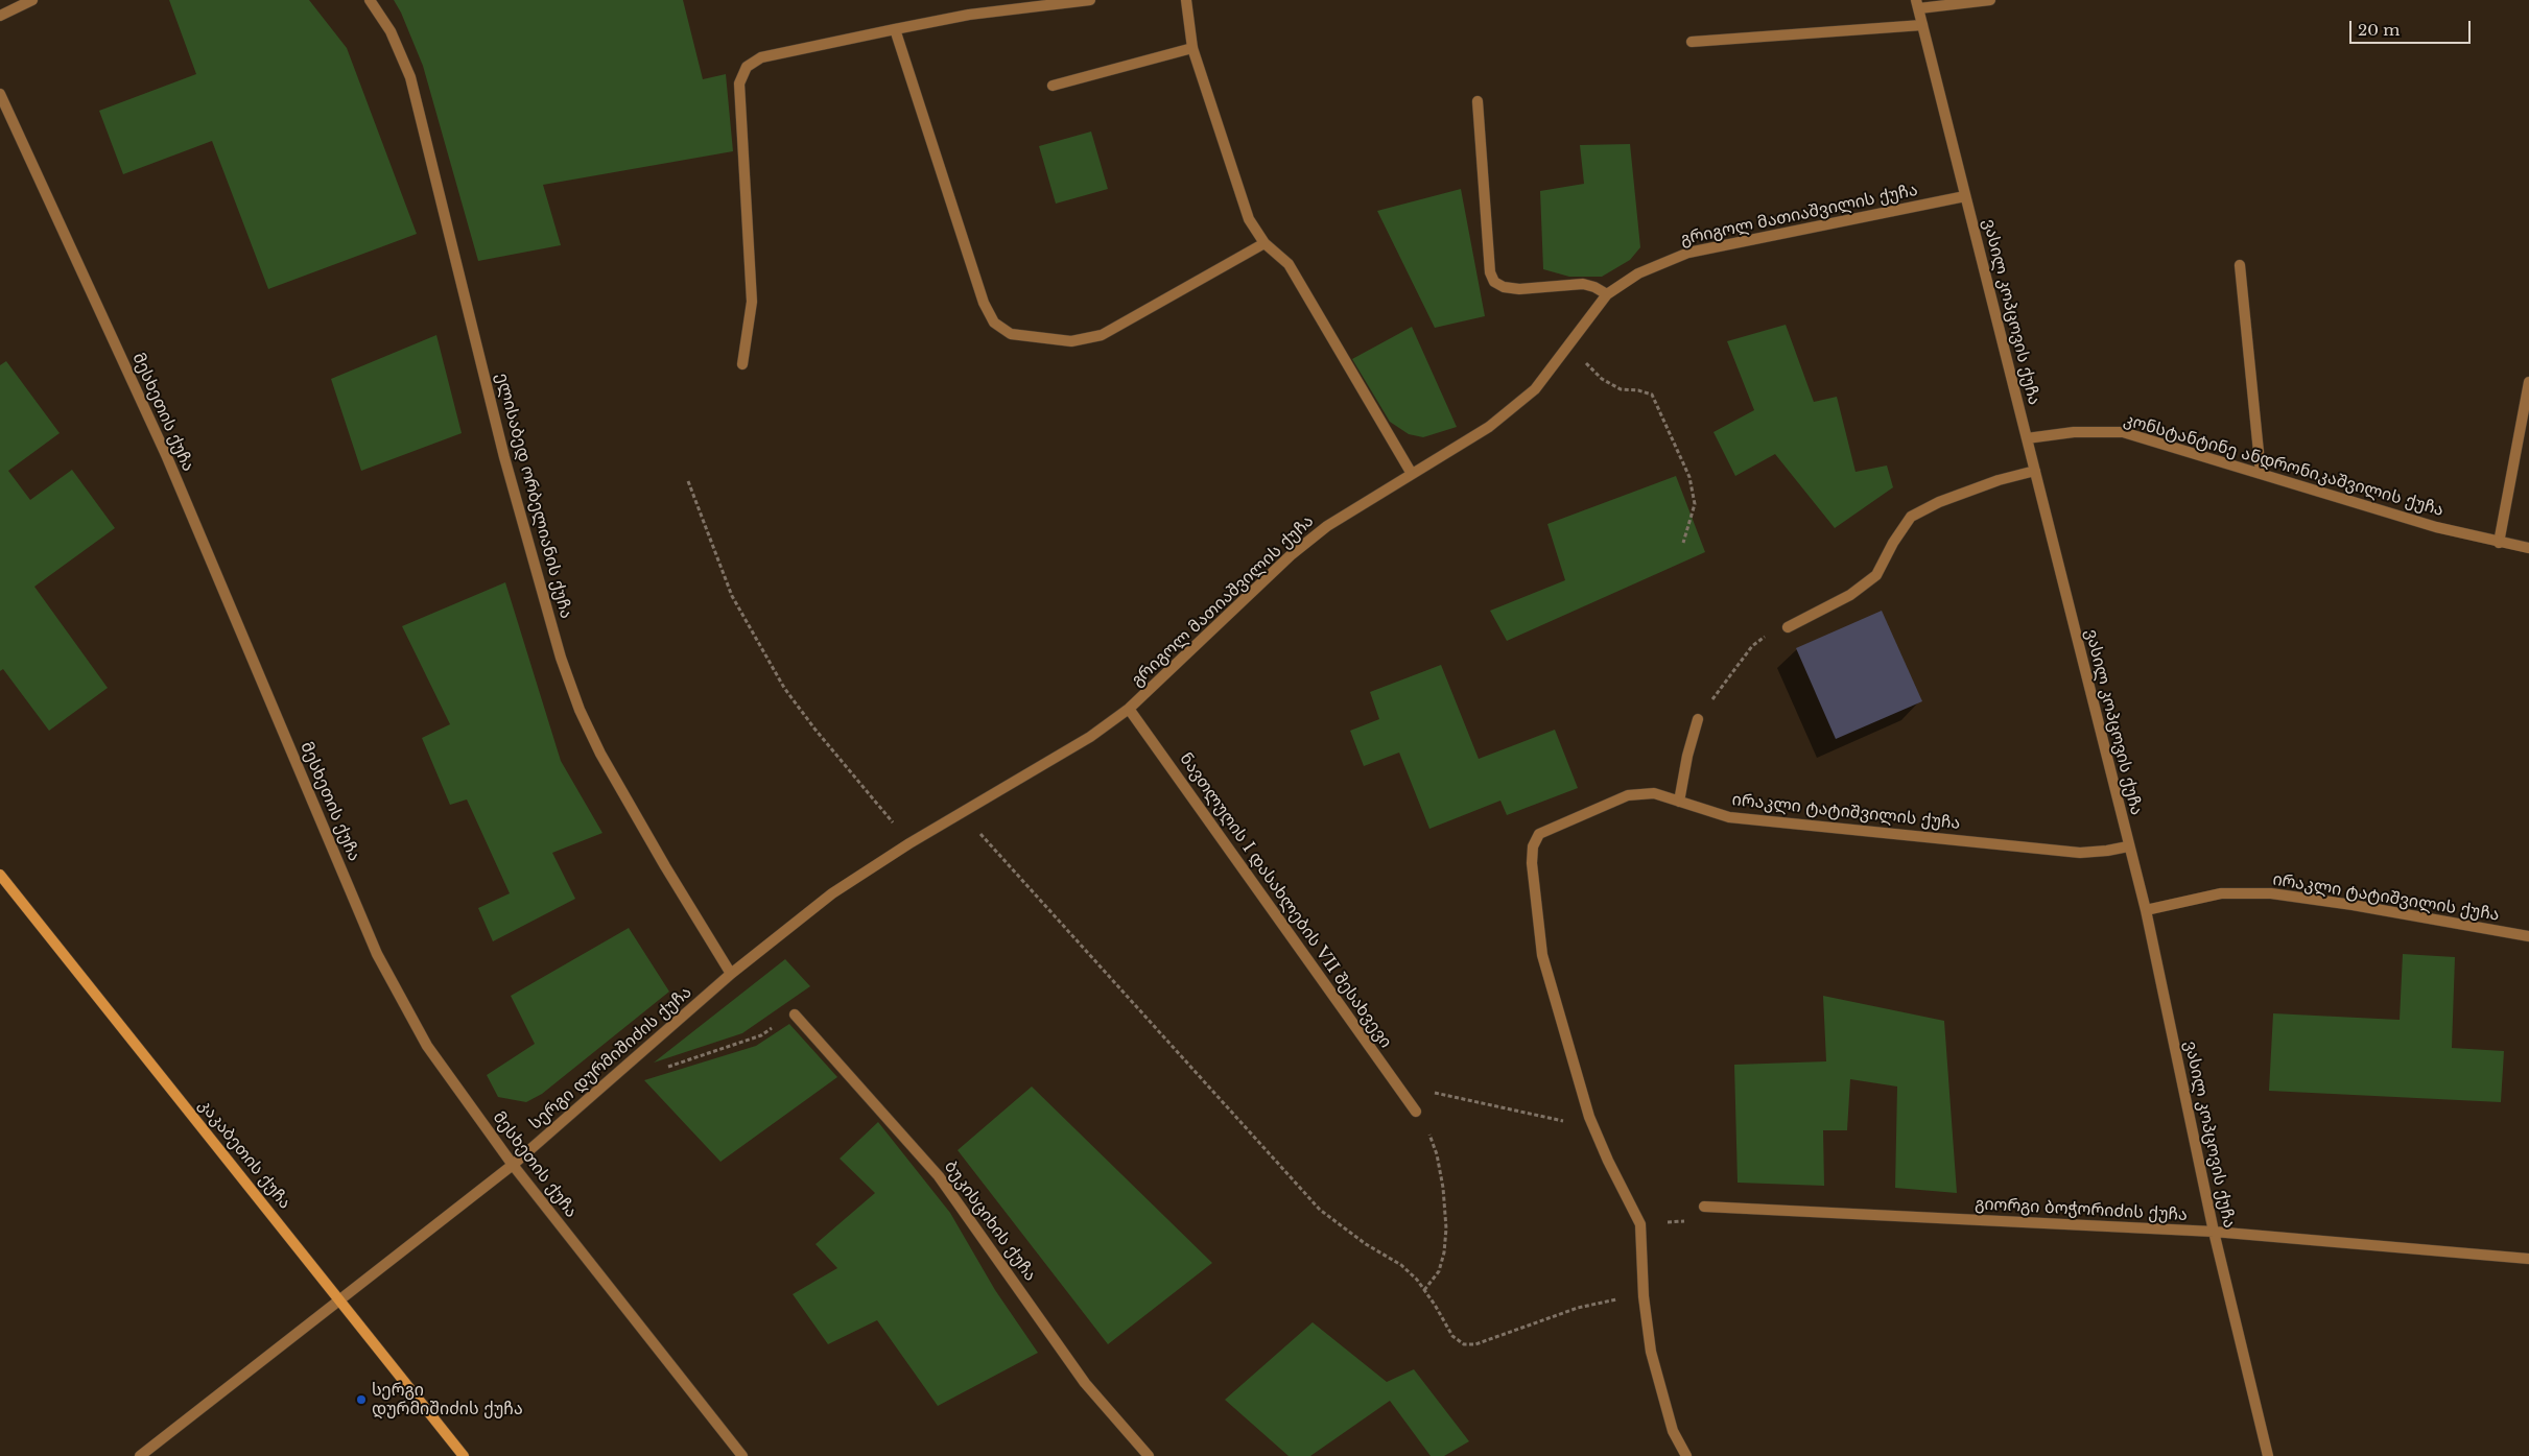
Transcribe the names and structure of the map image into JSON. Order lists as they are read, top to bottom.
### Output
{
  "streets": {
    "street": [
      "გრიგოლ მათიაშვილის ქუჩა",
      "ვასილ კოპცოვის ქუჩა",
      "მესხეთის ქუჩა",
      "კონსტანტინე ანდრონიკაშვილის ქუჩა",
      "ელისაბედ ორბელიანის ქუჩა",
      "ირაკლი ტატიშვილის ქუჩა",
      "ნავთლუღის I დასახლების VII შესახვევი",
      "სერგი დურმიშიძის ქუჩა",
      "კაკაბეთის ქუჩა",
      "გიორგი ბოჭორიძის ქუჩა",
      "ბუკისციხის ქუჩა"
    ]
  },
  "crossings": [
    ["გრიგოლ მათიაშვილის ქუჩა", "ვასილ კოპცოვის ქუჩა"],
    ["გრიგოლ მათიაშვილის ქუჩა", "ელისაბედ ორბელიანის ქუჩა"],
    ["გრიგოლ მათიაშვილის ქუჩა", "ნავთლუღის I დასახლების VII შესახვევი"],
    ["გრიგოლ მათიაშვილის ქუჩა", "სერგი დურმიშიძის ქუჩა"],
    ["ვასილ კოპცოვის ქუჩა", "კონსტანტინე ანდრონიკაშვილის ქუჩა"],
    ["ვასილ კოპცოვის ქუჩა", "ირაკლი ტატიშვილის ქუჩა"],
    ["ვასილ კოპცოვის ქუჩა", "გიორგი ბოჭორიძის ქუჩა"],
    ["მესხეთის ქუჩა", "სერგი დურმიშიძის ქუჩა"],
    ["ელისაბედ ორბელიანის ქუჩა", "სერგი დურმიშიძის ქუჩა"],
    ["სერგი დურმიშიძის ქუჩა", "კაკაბეთის ქუჩა"]
  ],
  "places": ["სერგი დურმიშიძის ქუჩა"],
  "scale_bar": "20 m"
}
